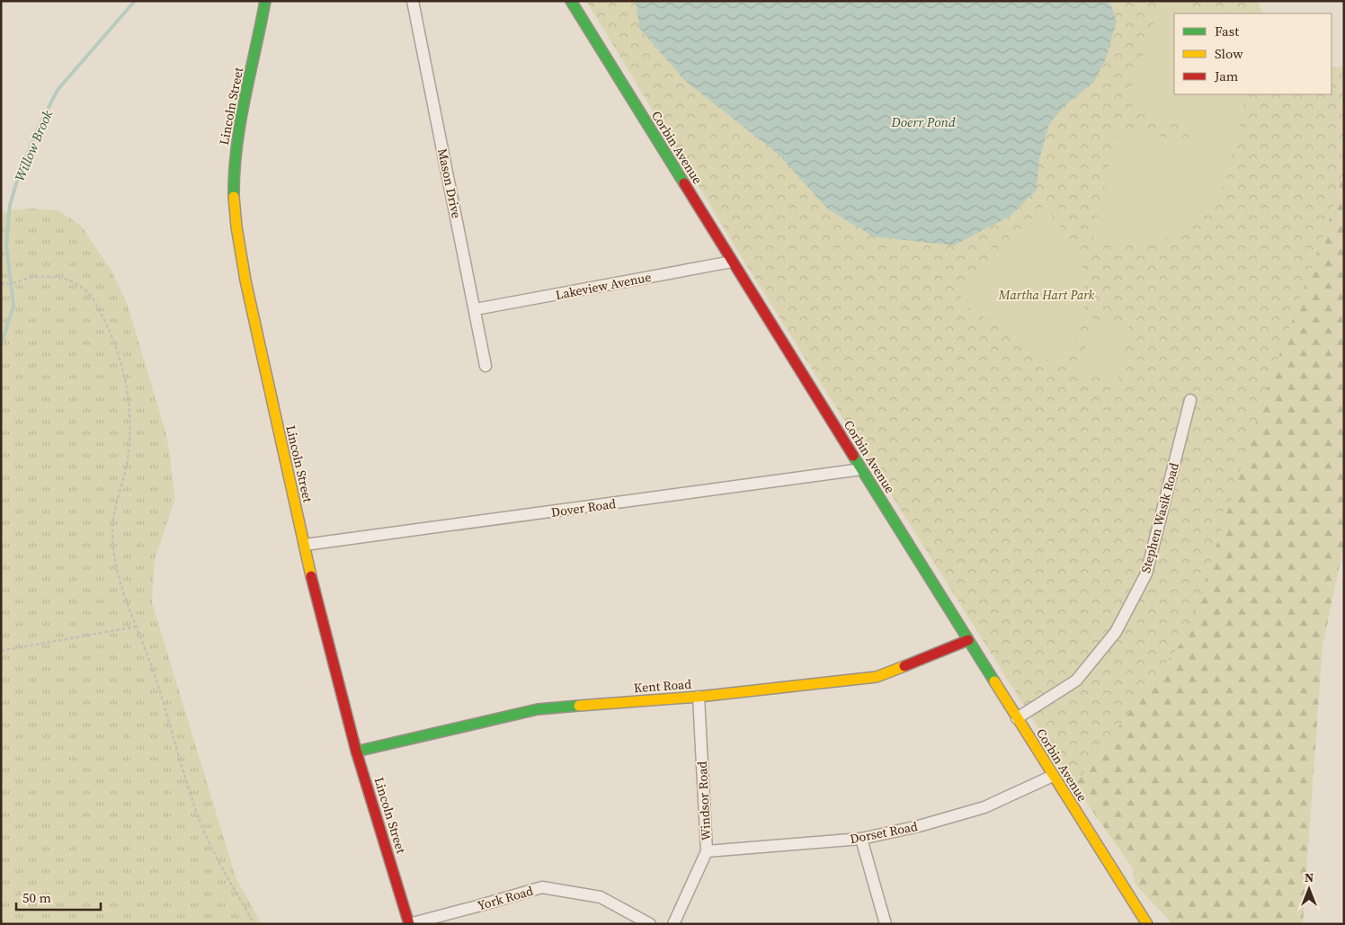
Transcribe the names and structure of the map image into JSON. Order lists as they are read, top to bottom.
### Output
{
  "streets": {
    "street": [
      "Lincoln Street",
      "Corbin Avenue",
      "Mason Drive",
      "Lakeview Avenue",
      "Dover Road",
      "Stephen Wasik Road",
      "Kent Road",
      "Windsor Road",
      "Dorset Road",
      "York Road"
    ]
  },
  "crossings": [
    ["Lincoln Street", "Dover Road"],
    ["Lincoln Street", "Kent Road"],
    ["Lincoln Street", "York Road"],
    ["Corbin Avenue", "Lakeview Avenue"],
    ["Corbin Avenue", "Dover Road"],
    ["Corbin Avenue", "Stephen Wasik Road"],
    ["Corbin Avenue", "Kent Road"],
    ["Corbin Avenue", "Dorset Road"],
    ["Mason Drive", "Lakeview Avenue"],
    ["Kent Road", "Windsor Road"],
    ["Windsor Road", "Dorset Road"]
  ],
  "water": ["Doerr Pond", "Willow Brook"],
  "parks": ["Martha Hart Park"],
  "legend": ["Fast", "Slow", "Jam"],
  "scale_bar": "50 m",
  "north": "top"
}
